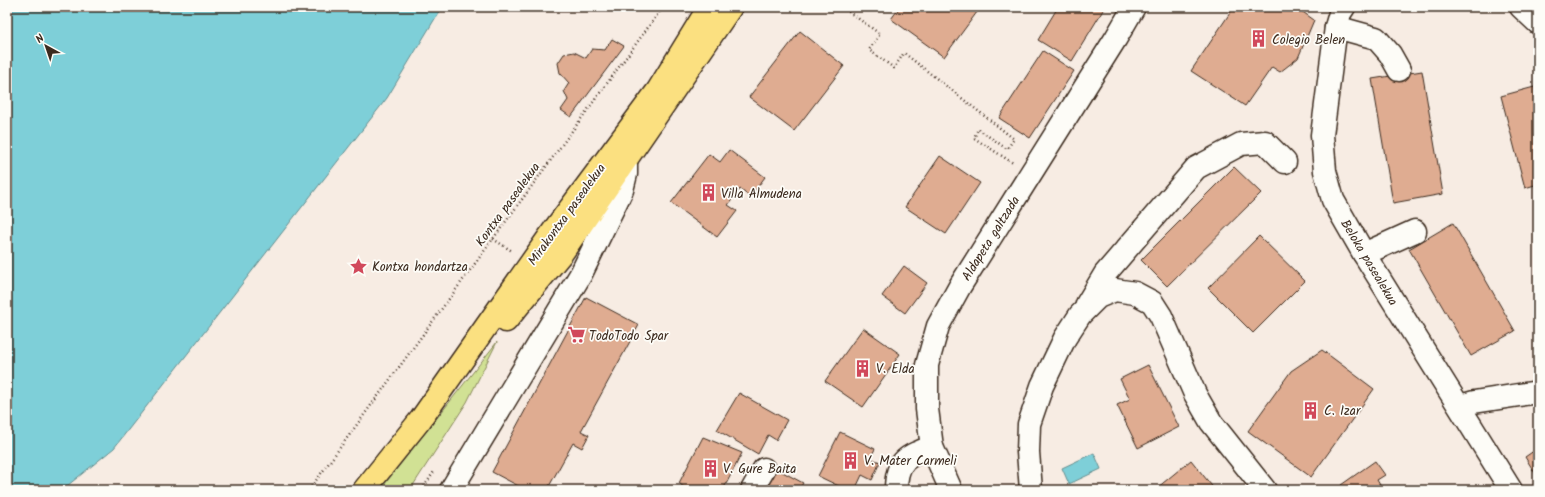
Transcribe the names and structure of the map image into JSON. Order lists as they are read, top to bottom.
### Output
{
  "streets": {
    "main road": ["Mirakontxa pasealekua"],
    "street": ["Aldapeta galtzada", "Beloka pasealekua"],
    "path": ["Kontxa pasealekua"]
  },
  "places": {
    "building": [
      "Colegio Belen",
      "Villa Almudena",
      "V. Elda",
      "C. Izar",
      "V. Mater Carmeli",
      "V. Gure Baita"
    ],
    "place": ["Kontxa hondartza"],
    "supermarket": ["TodoTodo Spar"]
  },
  "north": "top left"
}
